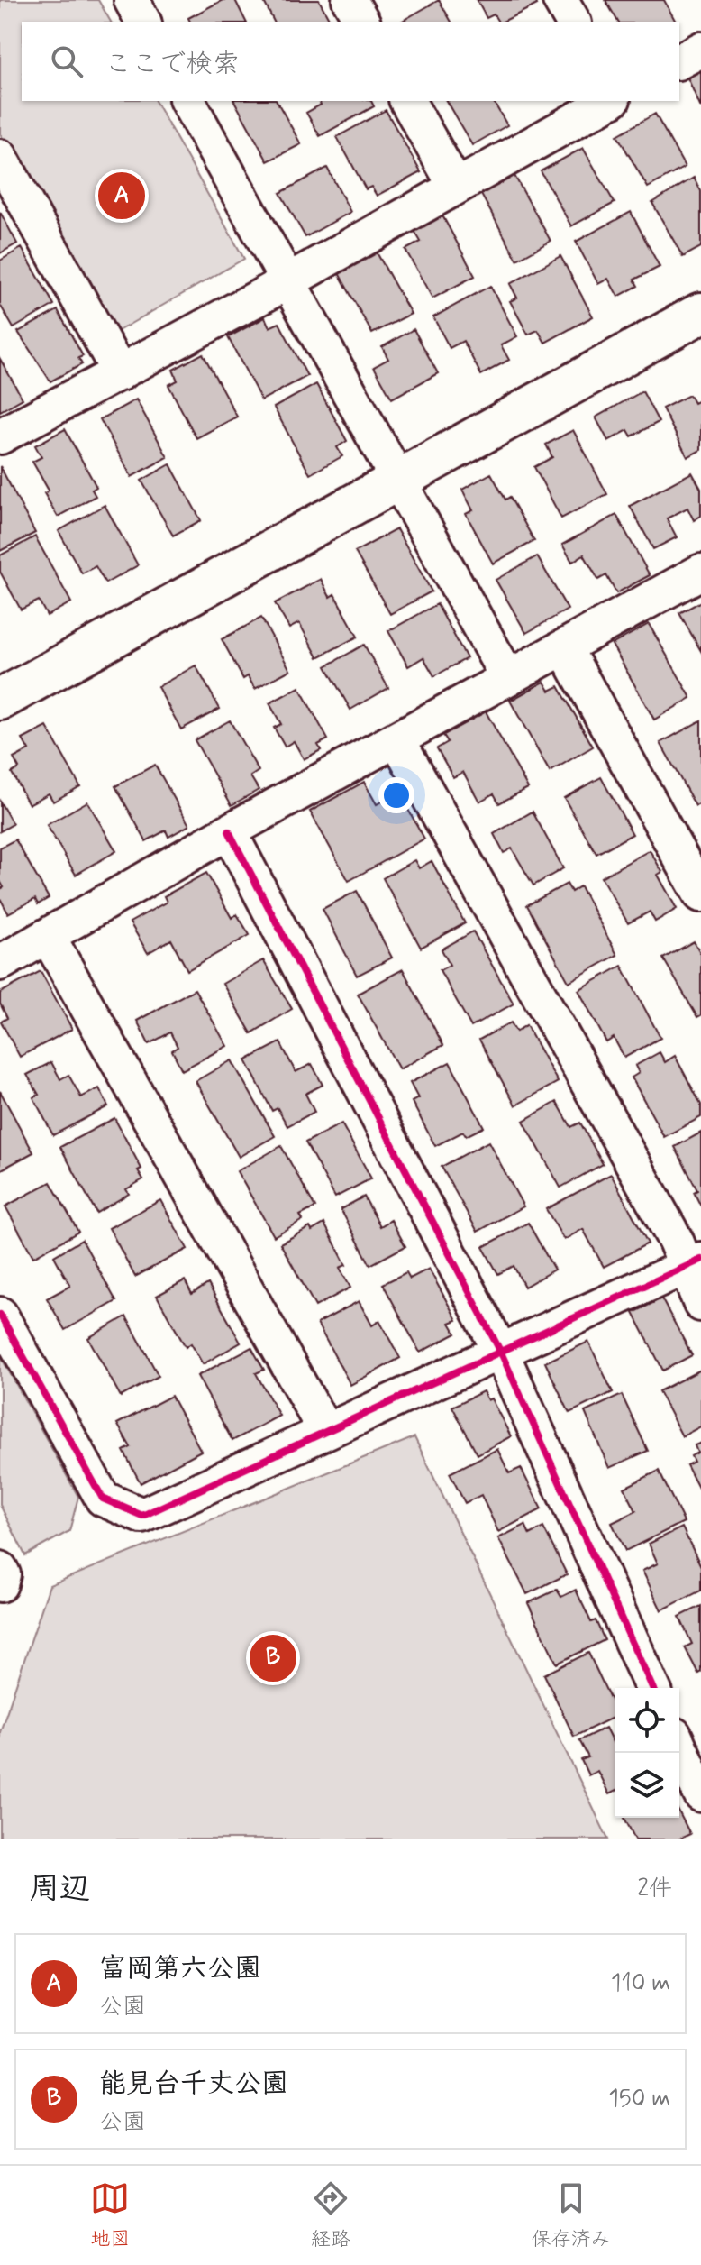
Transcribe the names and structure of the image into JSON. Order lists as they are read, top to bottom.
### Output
{
  "page": {
    "search": "ここで検索",
    "pins": ["A", "B"],
    "heading": ["周辺", "2件"],
    "list": [
      {
        "mark": "A",
        "name": "富岡第六公園",
        "note": "公園",
        "value": "110 m"
      },
      {
        "mark": "B",
        "name": "能見台千丈公園",
        "note": "公園",
        "value": "150 m"
      }
    ],
    "nav": ["地図", "経路", "保存済み"]
  }
}
